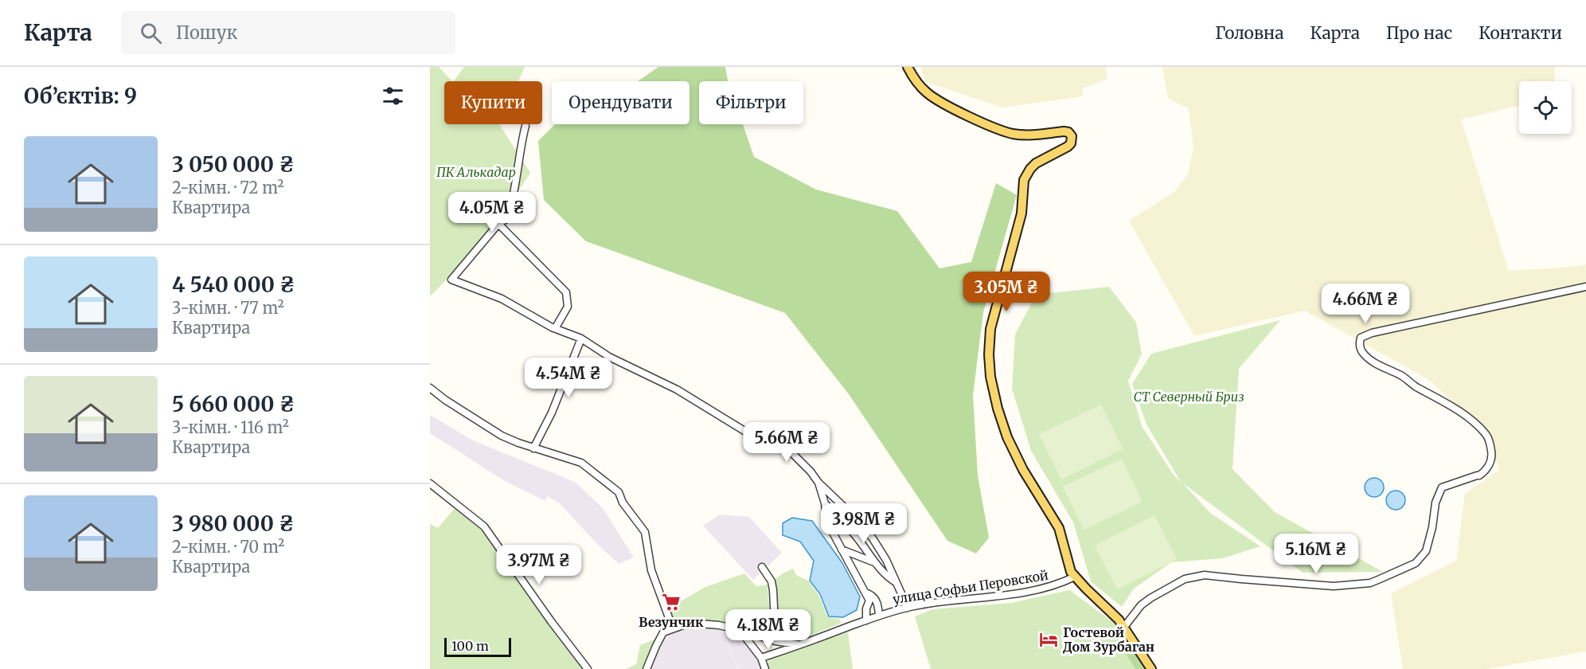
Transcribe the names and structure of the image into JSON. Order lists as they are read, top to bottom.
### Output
{
  "streets": {
    "street": ["улица Софьи Перовской"]
  },
  "parks": ["ПК Алькадар", "СТ Северный Бриз"],
  "places": {
    "supermarket": ["Везунчик"],
    "hotel": ["Гостевой Дом Зурбаган"]
  },
  "scale_bar": "100 m",
  "page": {
    "header": "Карта",
    "search": "Пошук",
    "nav": [
      "Головна",
      "Карта",
      "Про нас",
      "Контакти"
    ],
    "heading": "Об’єктів: 9",
    "chip": ["Купити", "Орендувати", "Фільтри"],
    "list": [
      {
        "name": "3 050 000 ₴",
        "note": "2-кімн. · 72 m² · Квартира"
      },
      {
        "name": "4 540 000 ₴",
        "note": "3-кімн. · 77 m² · Квартира"
      },
      {
        "name": "5 660 000 ₴",
        "note": "3-кімн. · 116 m² · Квартира"
      },
      {
        "name": "3 980 000 ₴",
        "note": "2-кімн. · 70 m² · Квартира"
      }
    ],
    "price": [
      "4.05M ₴",
      "3.05M ₴",
      "4.66M ₴",
      "4.54M ₴",
      "5.66M ₴",
      "3.98M ₴",
      "5.16M ₴",
      "3.97M ₴",
      "4.18M ₴"
    ],
    "scale": "100 m"
  }
}
